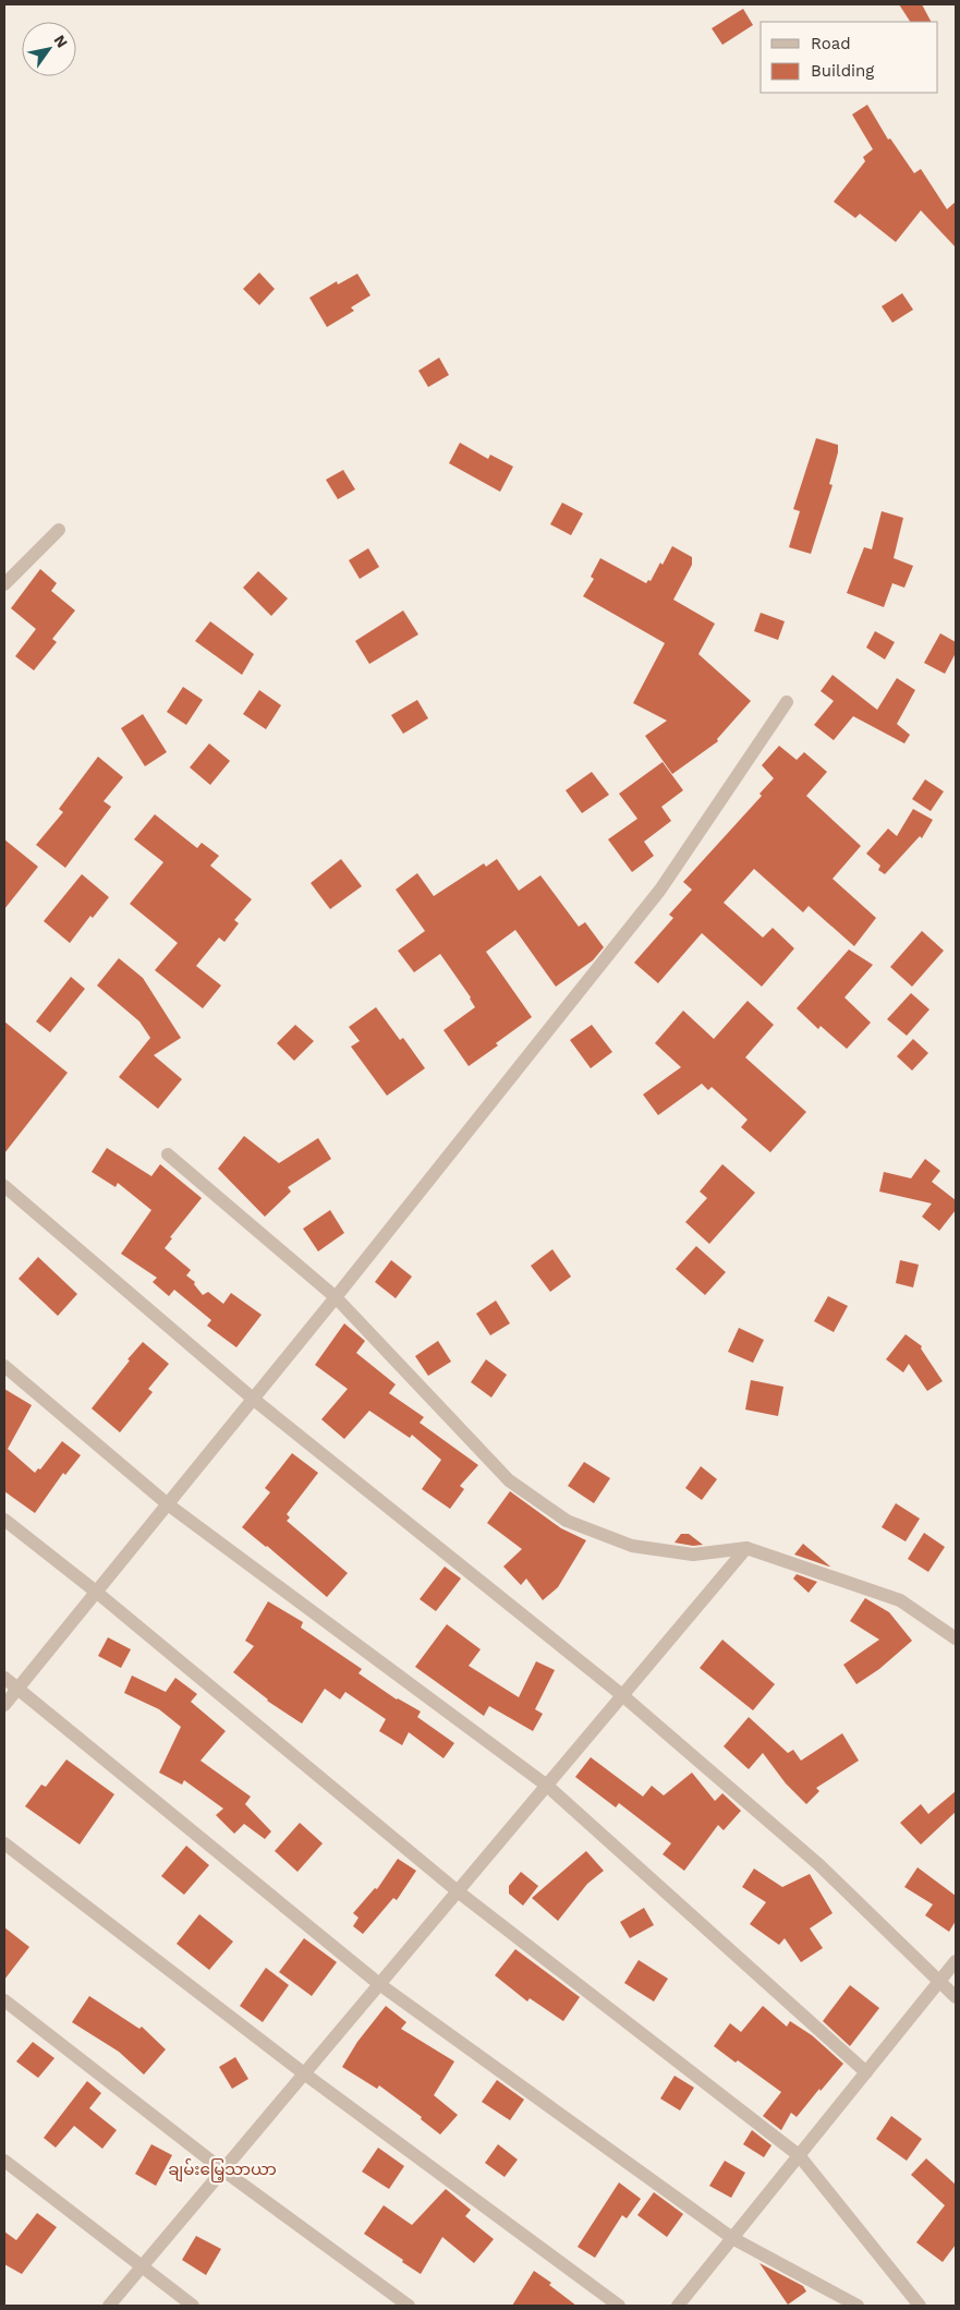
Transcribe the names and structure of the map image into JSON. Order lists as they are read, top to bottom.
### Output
{
  "districts": ["ချမ်းမြေ့သာယာ"],
  "legend": ["Road", "Building"],
  "north": "top right"
}
